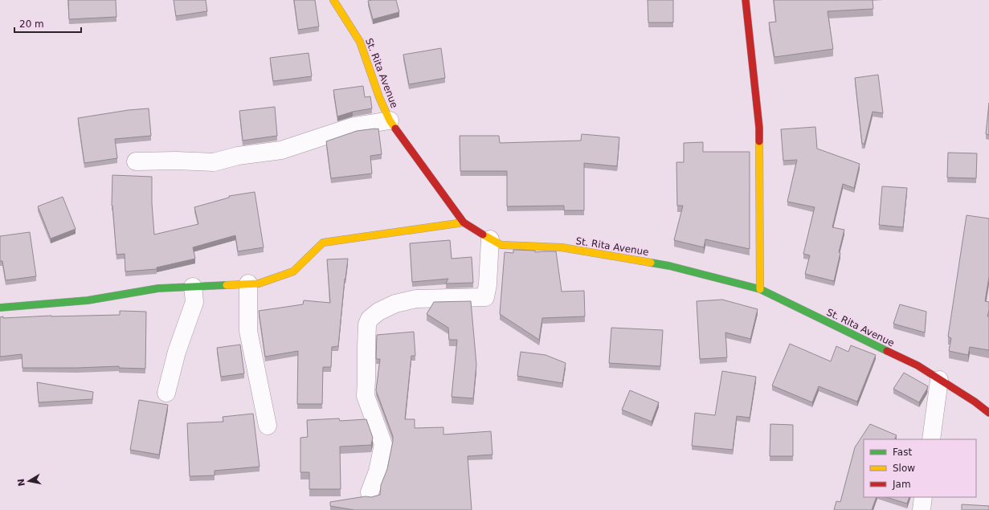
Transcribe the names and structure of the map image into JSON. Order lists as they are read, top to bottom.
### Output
{
  "streets": {
    "street": ["St. Rita Avenue"]
  },
  "legend": ["Fast", "Slow", "Jam"],
  "scale_bar": "20 m",
  "north": "left"
}
